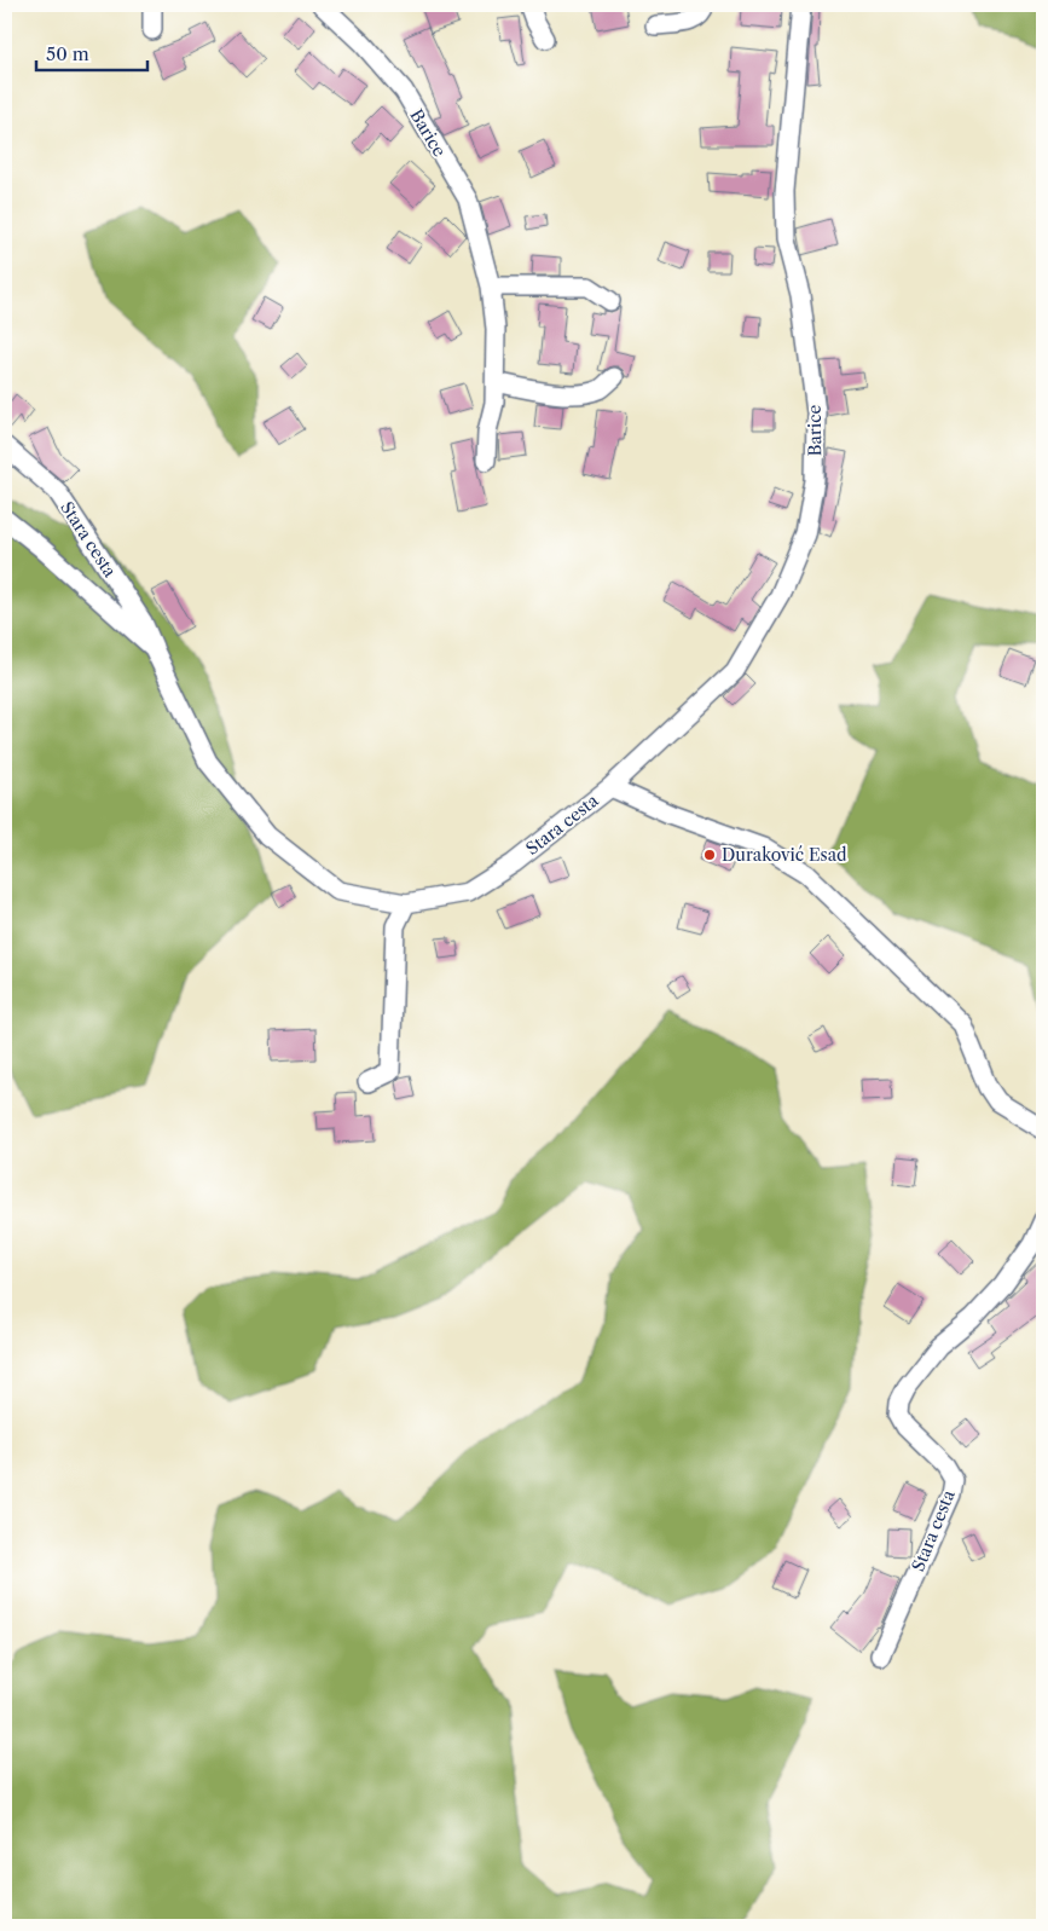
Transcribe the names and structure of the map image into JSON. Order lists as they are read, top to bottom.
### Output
{
  "streets": {
    "street": ["Barice", "Stara cesta"]
  },
  "crossings": [
    ["Barice", "Stara cesta"]
  ],
  "places": ["Duraković Esad"],
  "scale_bar": "50 m"
}
